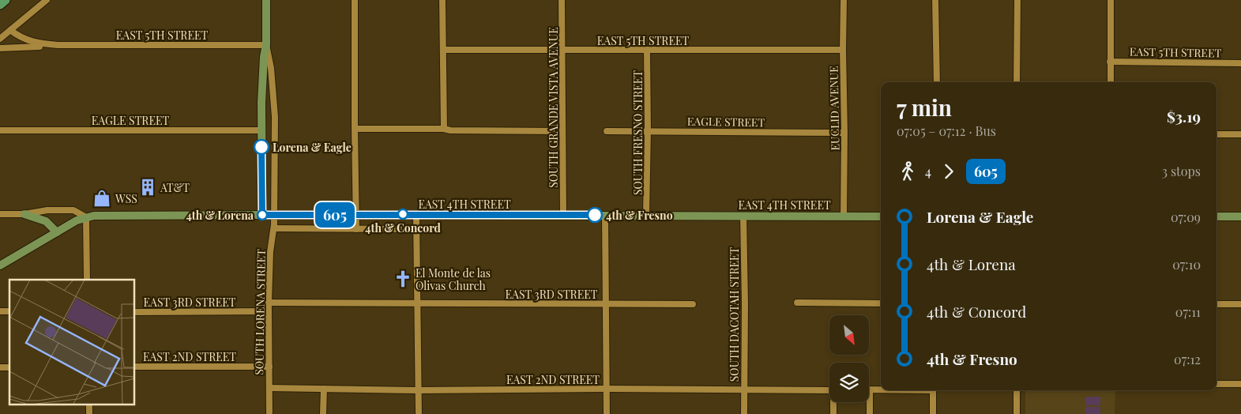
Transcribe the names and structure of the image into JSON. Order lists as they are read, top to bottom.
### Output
{
  "streets": {
    "main road": ["EAST 4TH STREET", "SOUTH LORENA STREET"],
    "street": [
      "EAST 5TH STREET",
      "SOUTH GRANDE VISTA AVENUE",
      "EUCLID AVENUE",
      "EAGLE STREET",
      "SOUTH FRESNO STREET",
      "EAST 3RD STREET",
      "SOUTH DACOTAH STREET",
      "EAST 2ND STREET"
    ]
  },
  "crossings": [
    ["EAST 5TH STREET", "SOUTH GRANDE VISTA AVENUE"],
    ["EAST 5TH STREET", "EUCLID AVENUE"],
    ["EAST 5TH STREET", "SOUTH FRESNO STREET"],
    ["EAST 5TH STREET", "SOUTH LORENA STREET"],
    ["SOUTH GRANDE VISTA AVENUE", "EAST 4TH STREET"],
    ["EUCLID AVENUE", "EAGLE STREET"],
    ["EUCLID AVENUE", "EAST 4TH STREET"],
    ["EAGLE STREET", "SOUTH FRESNO STREET"],
    ["EAGLE STREET", "SOUTH LORENA STREET"],
    ["SOUTH FRESNO STREET", "EAST 4TH STREET"],
    ["EAST 4TH STREET", "SOUTH LORENA STREET"],
    ["EAST 4TH STREET", "SOUTH DACOTAH STREET"],
    ["EAST 3RD STREET", "SOUTH LORENA STREET"],
    ["SOUTH LORENA STREET", "EAST 2ND STREET"],
    ["SOUTH DACOTAH STREET", "EAST 2ND STREET"]
  ],
  "places": {
    "other": [
      "Lorena & Eagle",
      "4th & Concord",
      "4th & Lorena",
      "4th & Fresno"
    ],
    "building": ["AT&T"],
    "shop": ["WSS"],
    "church": ["El Monte de las Olivas Church"]
  },
  "lines": ["bus line 605"],
  "north": "bottom right",
  "page": {
    "on_map": "605",
    "heading": ["7 min", "07:05 – 07:12 · Bus", "$3.19"],
    "legs": ["4", "605", "3 stops"],
    "list": [
      {
        "name": "Lorena & Eagle",
        "value": "07:09"
      },
      {
        "name": "4th & Lorena",
        "value": "07:10"
      },
      {
        "name": "4th & Concord",
        "value": "07:11"
      },
      {
        "name": "4th & Fresno",
        "value": "07:12"
      }
    ]
  }
}
